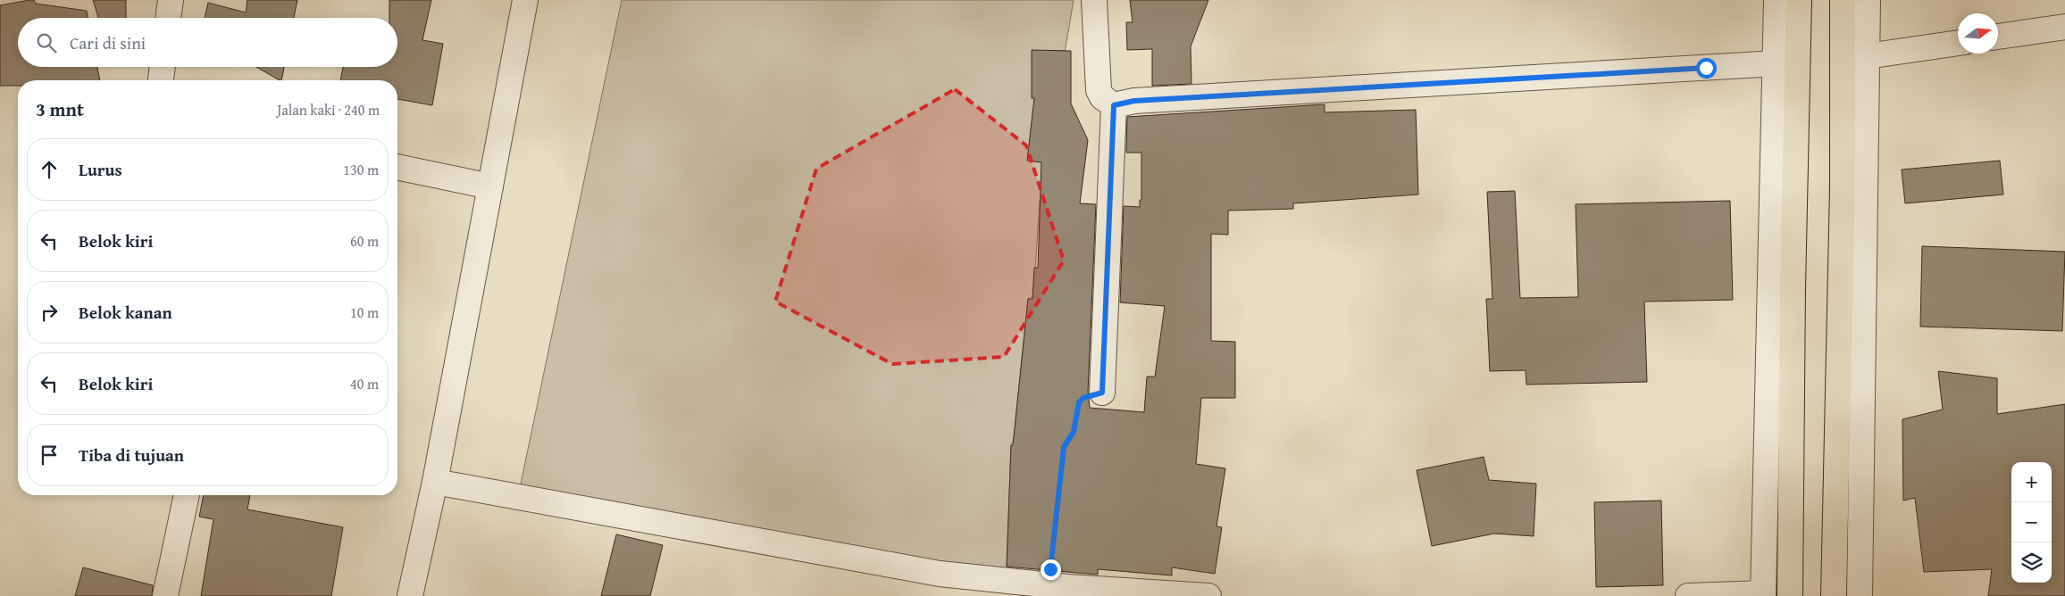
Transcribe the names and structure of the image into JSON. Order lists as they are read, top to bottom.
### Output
{
  "north": "right",
  "page": {
    "search": "Cari di sini",
    "heading": ["3 mnt", "Jalan kaki · 240 m"],
    "list": [
      ["Lurus", "130 m"],
      ["Belok kiri", "60 m"],
      ["Belok kanan", "10 m"],
      ["Belok kiri", "40 m"],
      "Tiba di tujuan"
    ],
    "map_buttons": ["+", "−"]
  }
}
